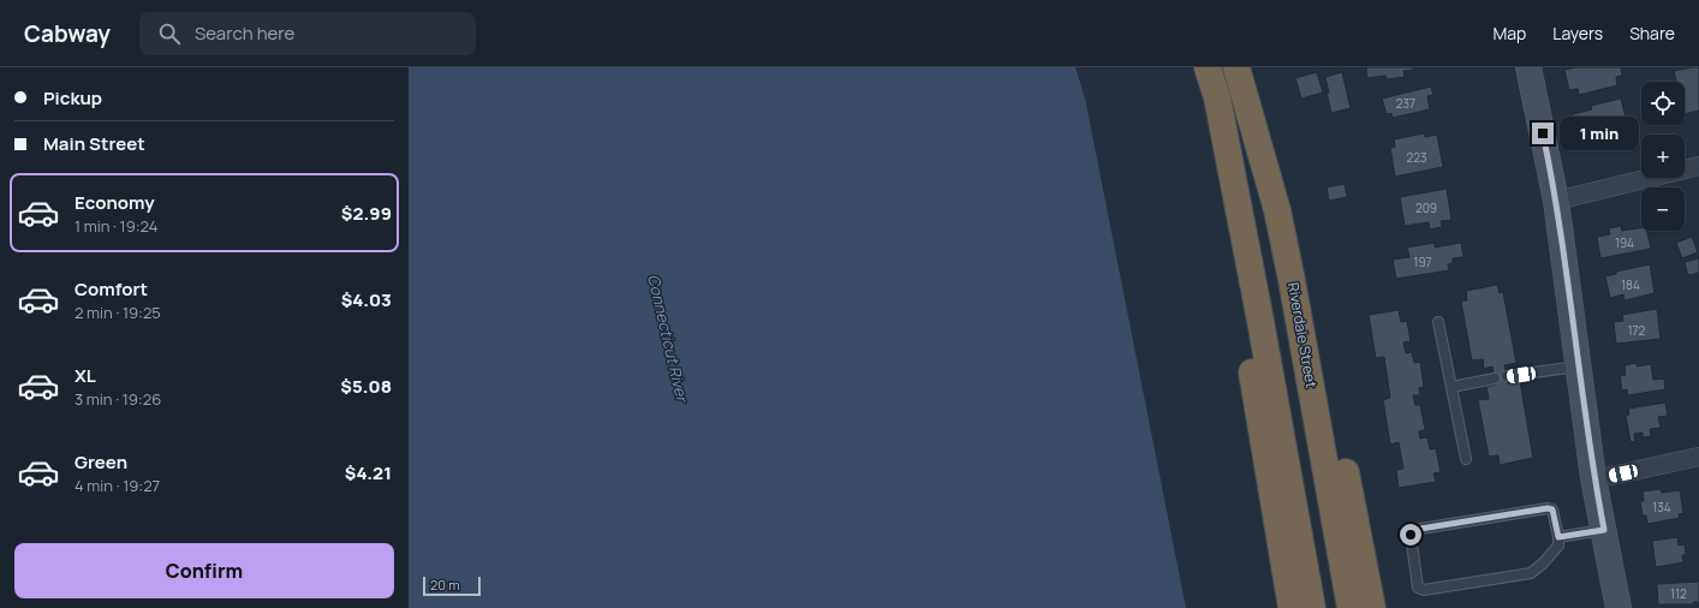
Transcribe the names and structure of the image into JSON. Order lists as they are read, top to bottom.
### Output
{
  "streets": {
    "highway": ["Riverdale Street"]
  },
  "water": ["Connecticut River"],
  "house_numbers": [
    "237",
    "223",
    "209",
    "194",
    "197",
    "184",
    "172",
    "134",
    "112"
  ],
  "scale_bar": "20 m",
  "page": {
    "header": "Cabway",
    "search": "Search here",
    "nav": ["Map", "Layers", "Share"],
    "banner": ["Pickup", "Main Street"],
    "map_buttons": ["+", "−"],
    "bubble": "1 min",
    "list": [
      {
        "name": "Economy",
        "note": "1 min · 19:24",
        "value": "$2.99"
      },
      {
        "name": "Comfort",
        "note": "2 min · 19:25",
        "value": "$4.03"
      },
      {
        "name": "XL",
        "note": "3 min · 19:26",
        "value": "$5.08"
      },
      {
        "name": "Green",
        "note": "4 min · 19:27",
        "value": "$4.21"
      }
    ],
    "buttons": "Confirm",
    "scale": "20 m"
  }
}
